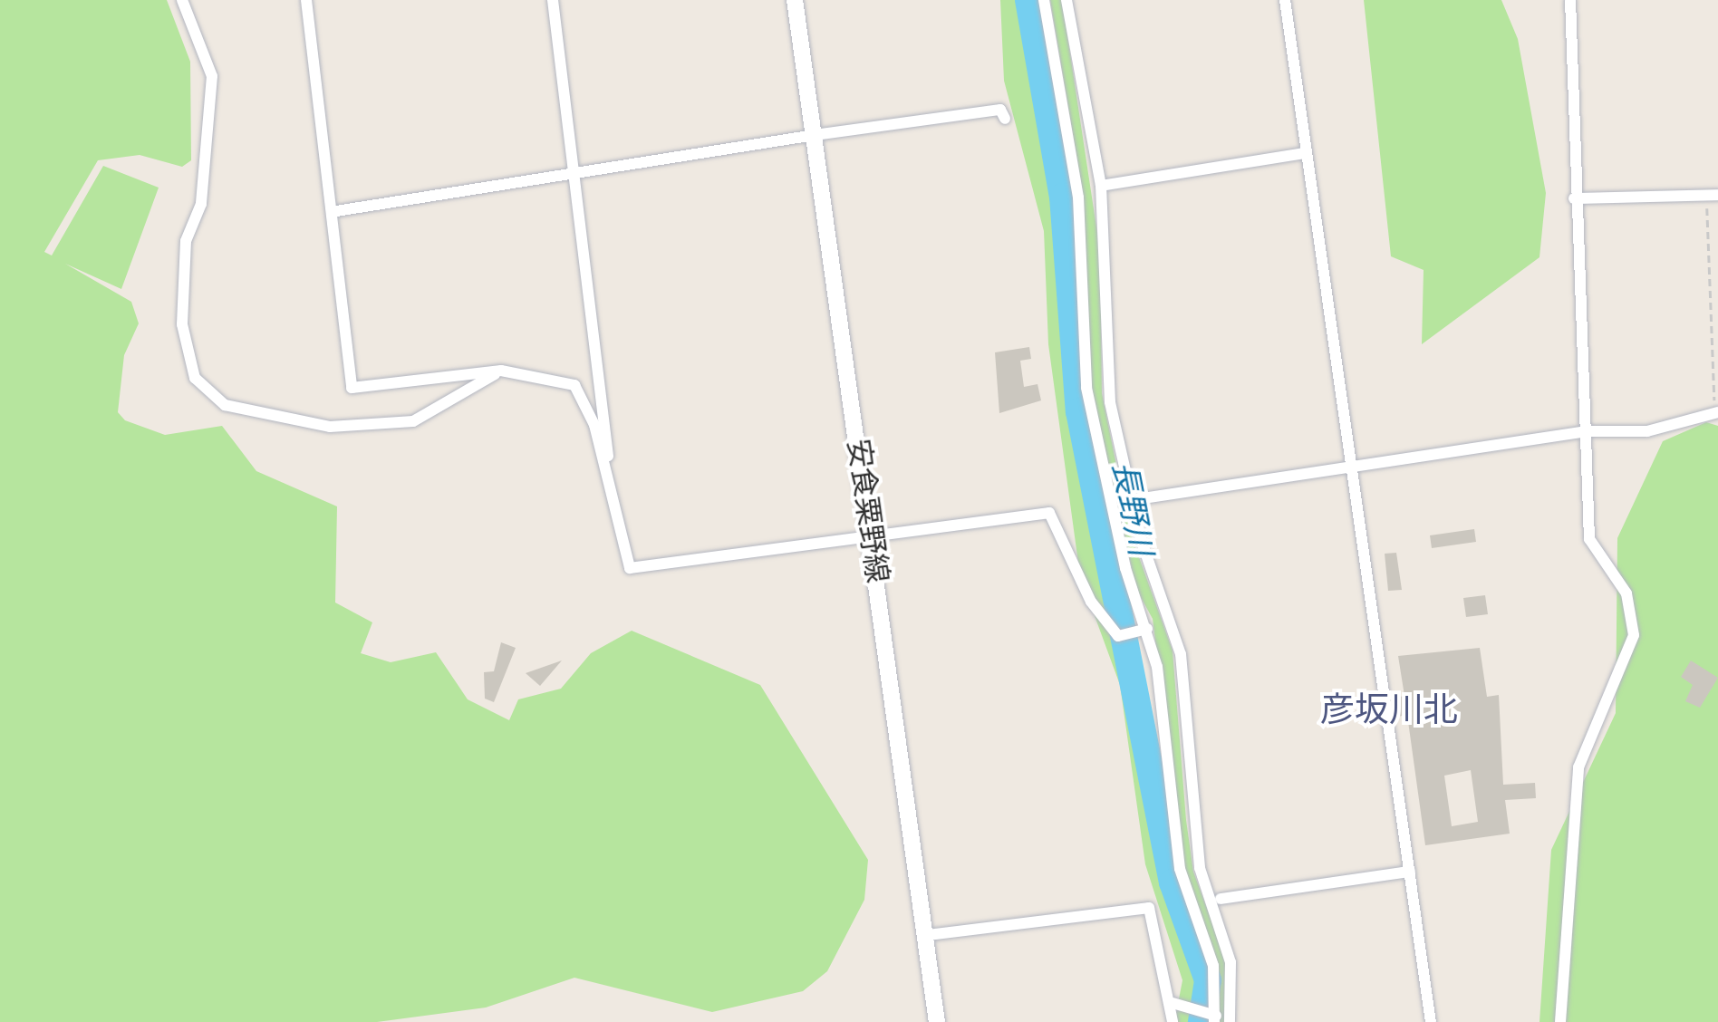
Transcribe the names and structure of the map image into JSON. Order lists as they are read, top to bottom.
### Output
{
  "streets": {
    "main road": ["安食粟野線"]
  },
  "districts": ["彦坂川北"],
  "water": ["長野川"]
}
